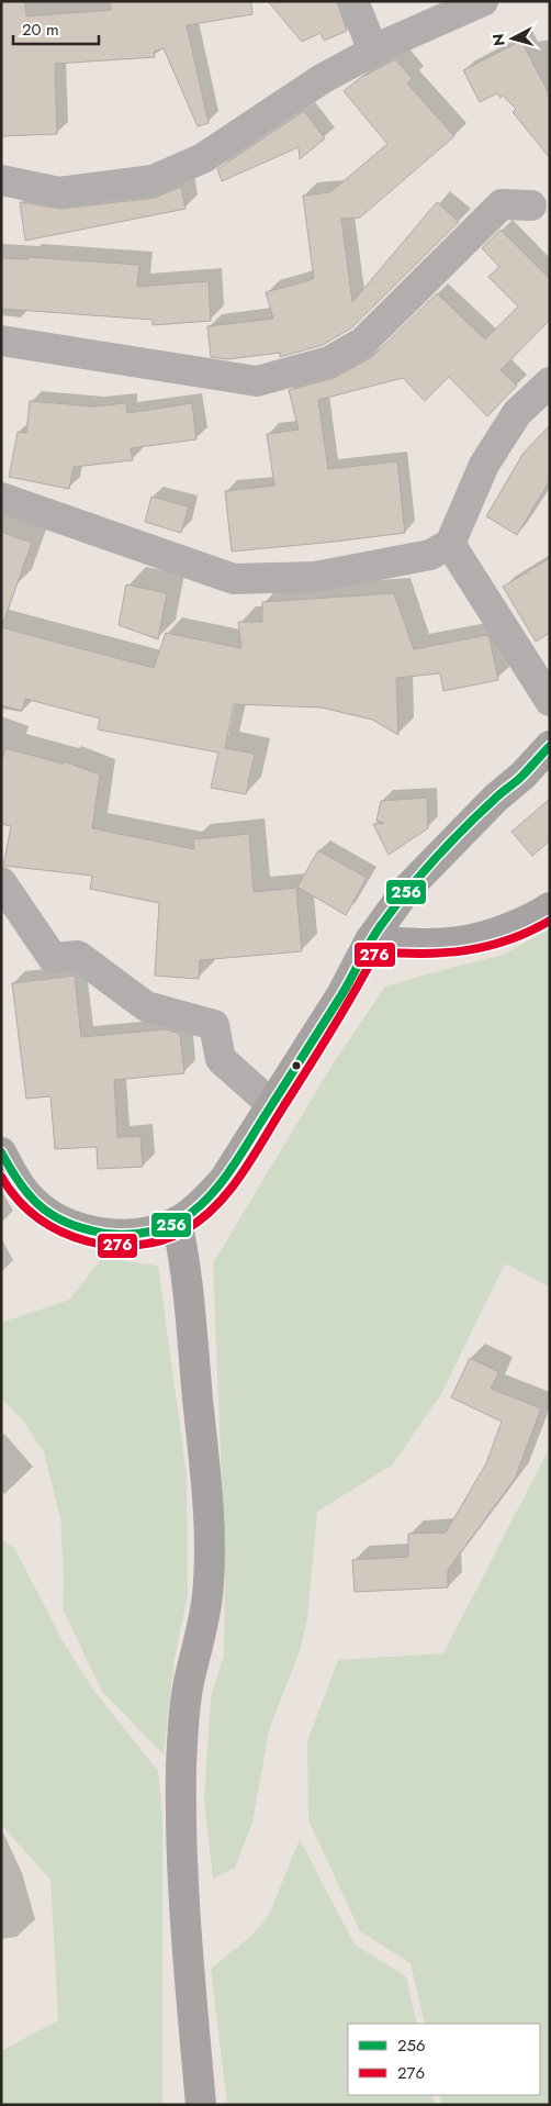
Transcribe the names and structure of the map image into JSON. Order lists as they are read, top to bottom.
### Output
{
  "lines": ["transit line 256", "transit line 276"],
  "legend": ["256", "276"],
  "scale_bar": "20 m",
  "north": "left"
}
